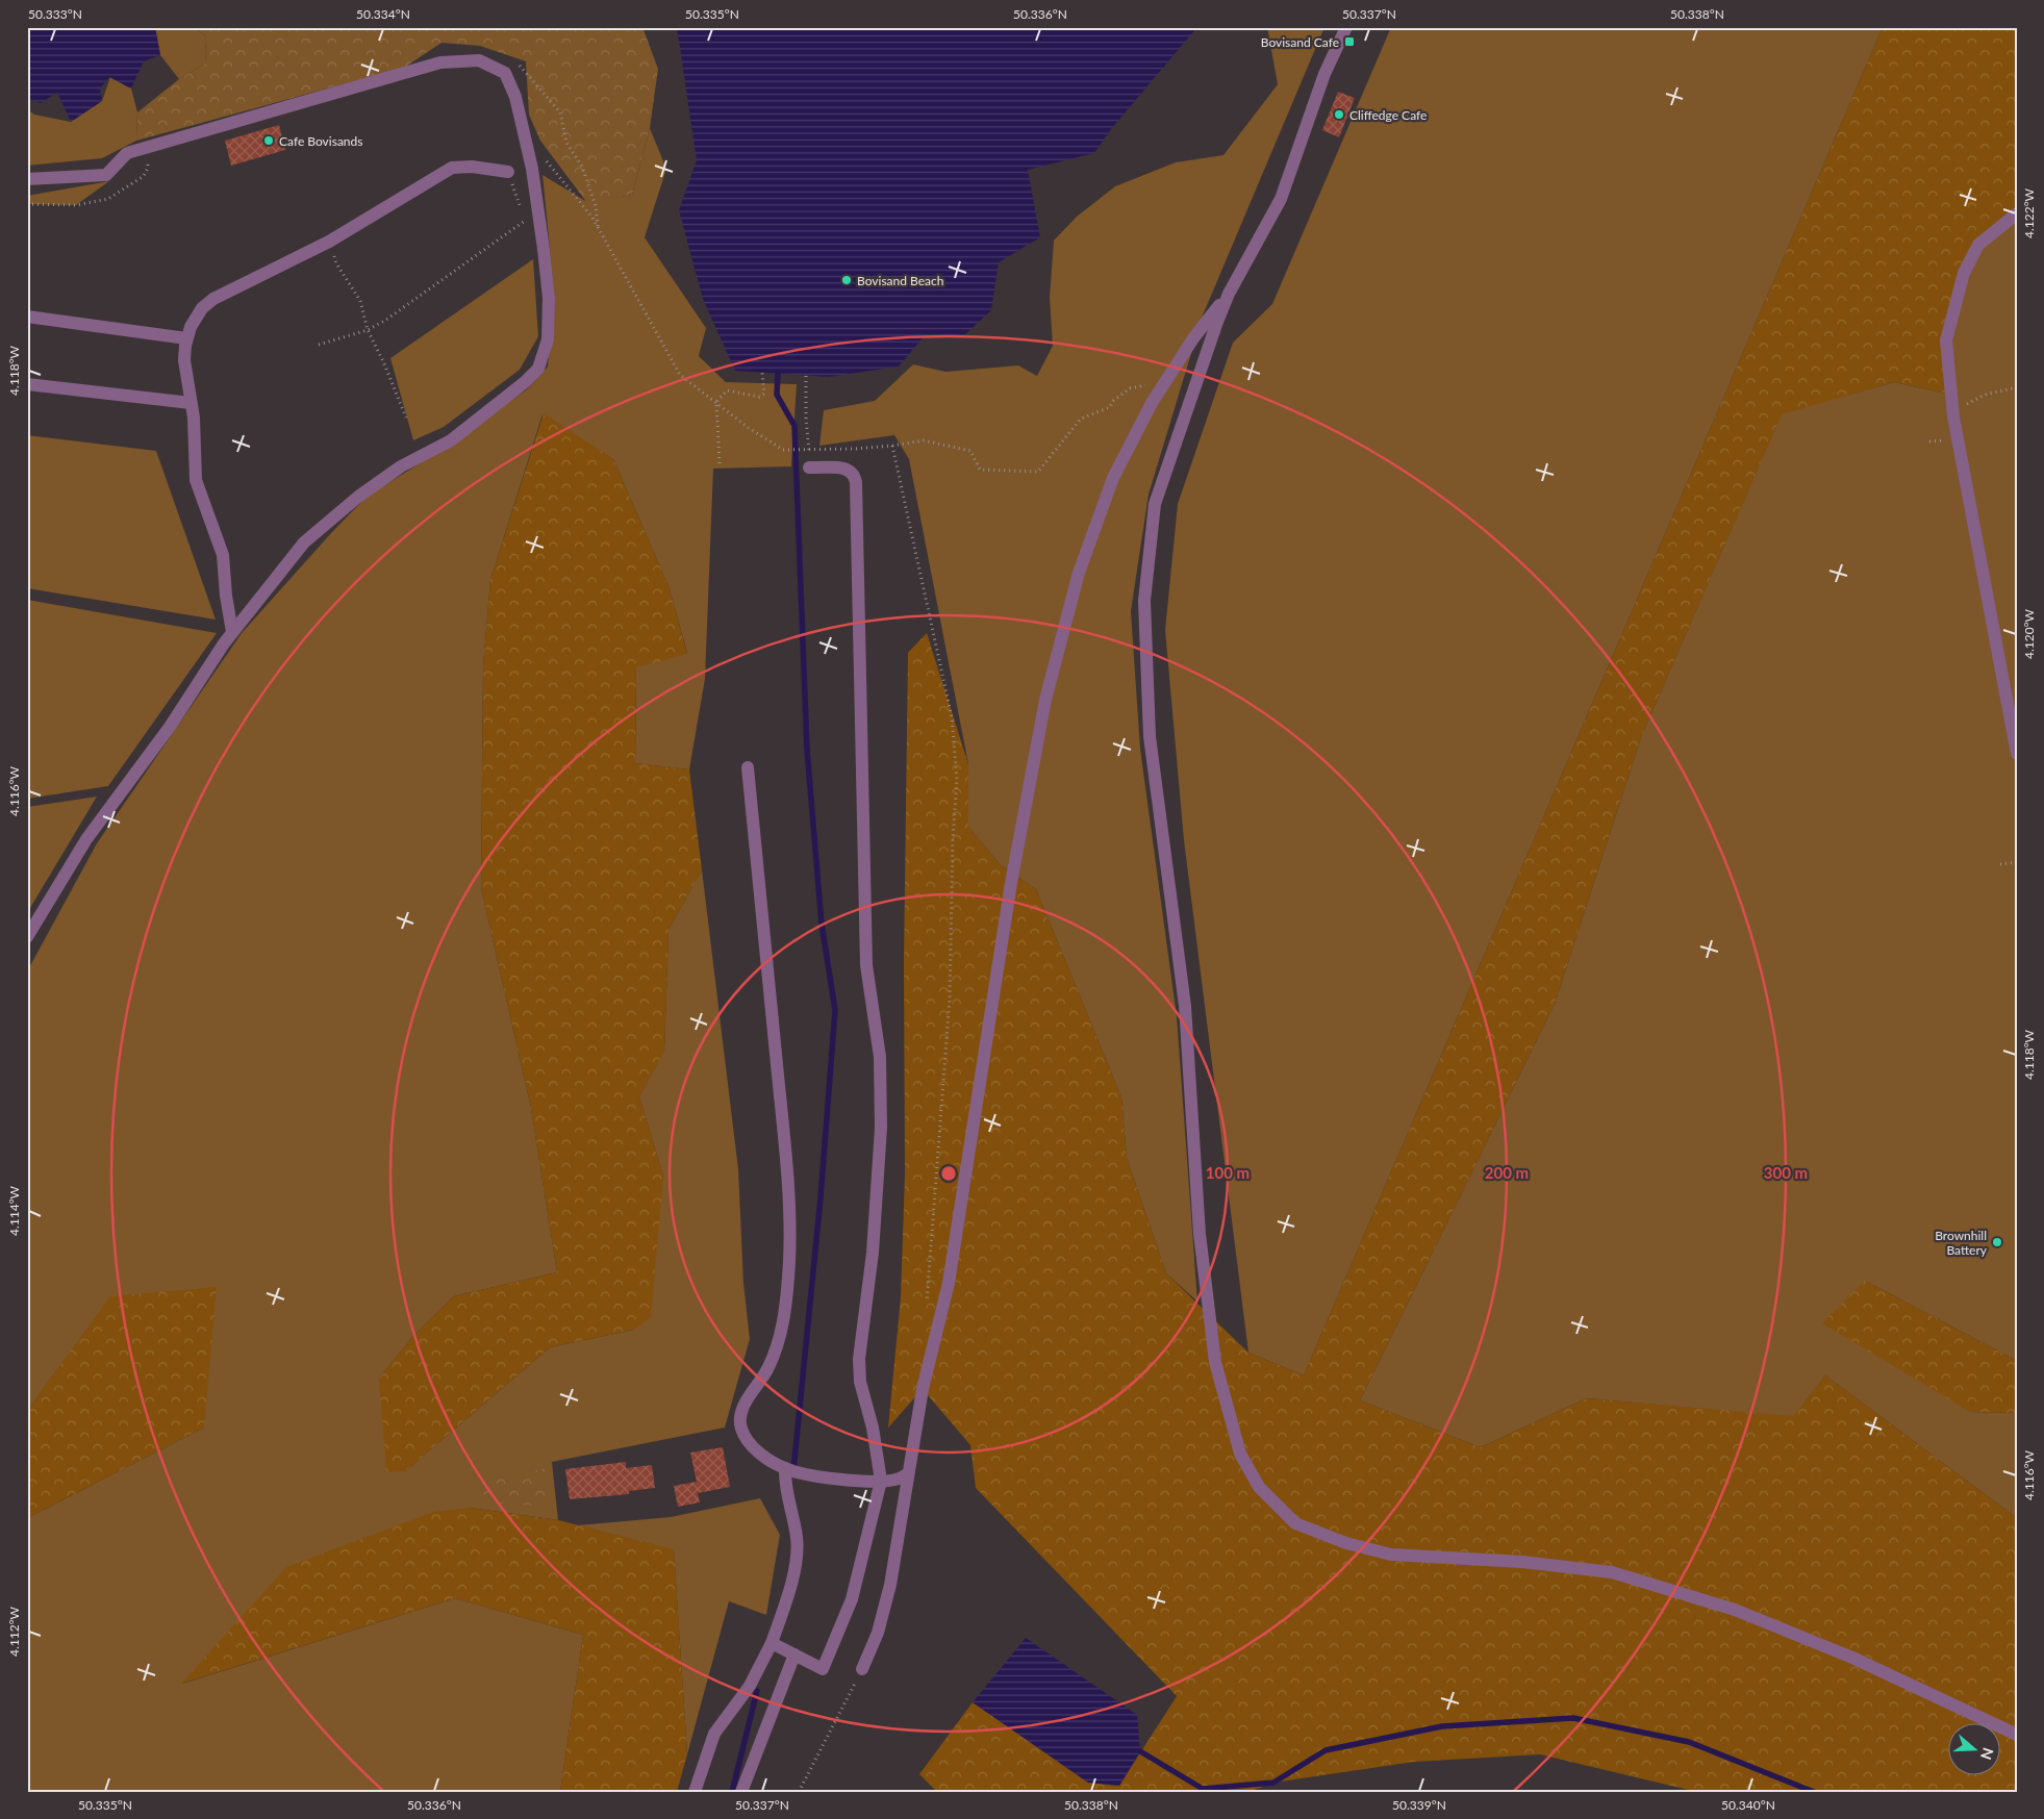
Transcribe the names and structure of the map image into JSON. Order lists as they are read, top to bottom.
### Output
{
  "places": {
    "transit": ["Bovisand Cafe"],
    "other": [
      "Cliffedge Cafe",
      "Cafe Bovisands",
      "Bovisand Beach",
      "Brownhill Battery"
    ]
  },
  "north": "right",
  "coordinates": [
    "50.333°N",
    "50.334°N",
    "50.335°N",
    "50.336°N",
    "50.337°N",
    "50.338°N",
    "4.122°W",
    "4.118°W",
    "4.120°W",
    "4.116°W",
    "4.114°W",
    "4.112°W",
    "50.339°N",
    "50.340°N"
  ],
  "rings": ["100 m", "200 m", "300 m"]
}
